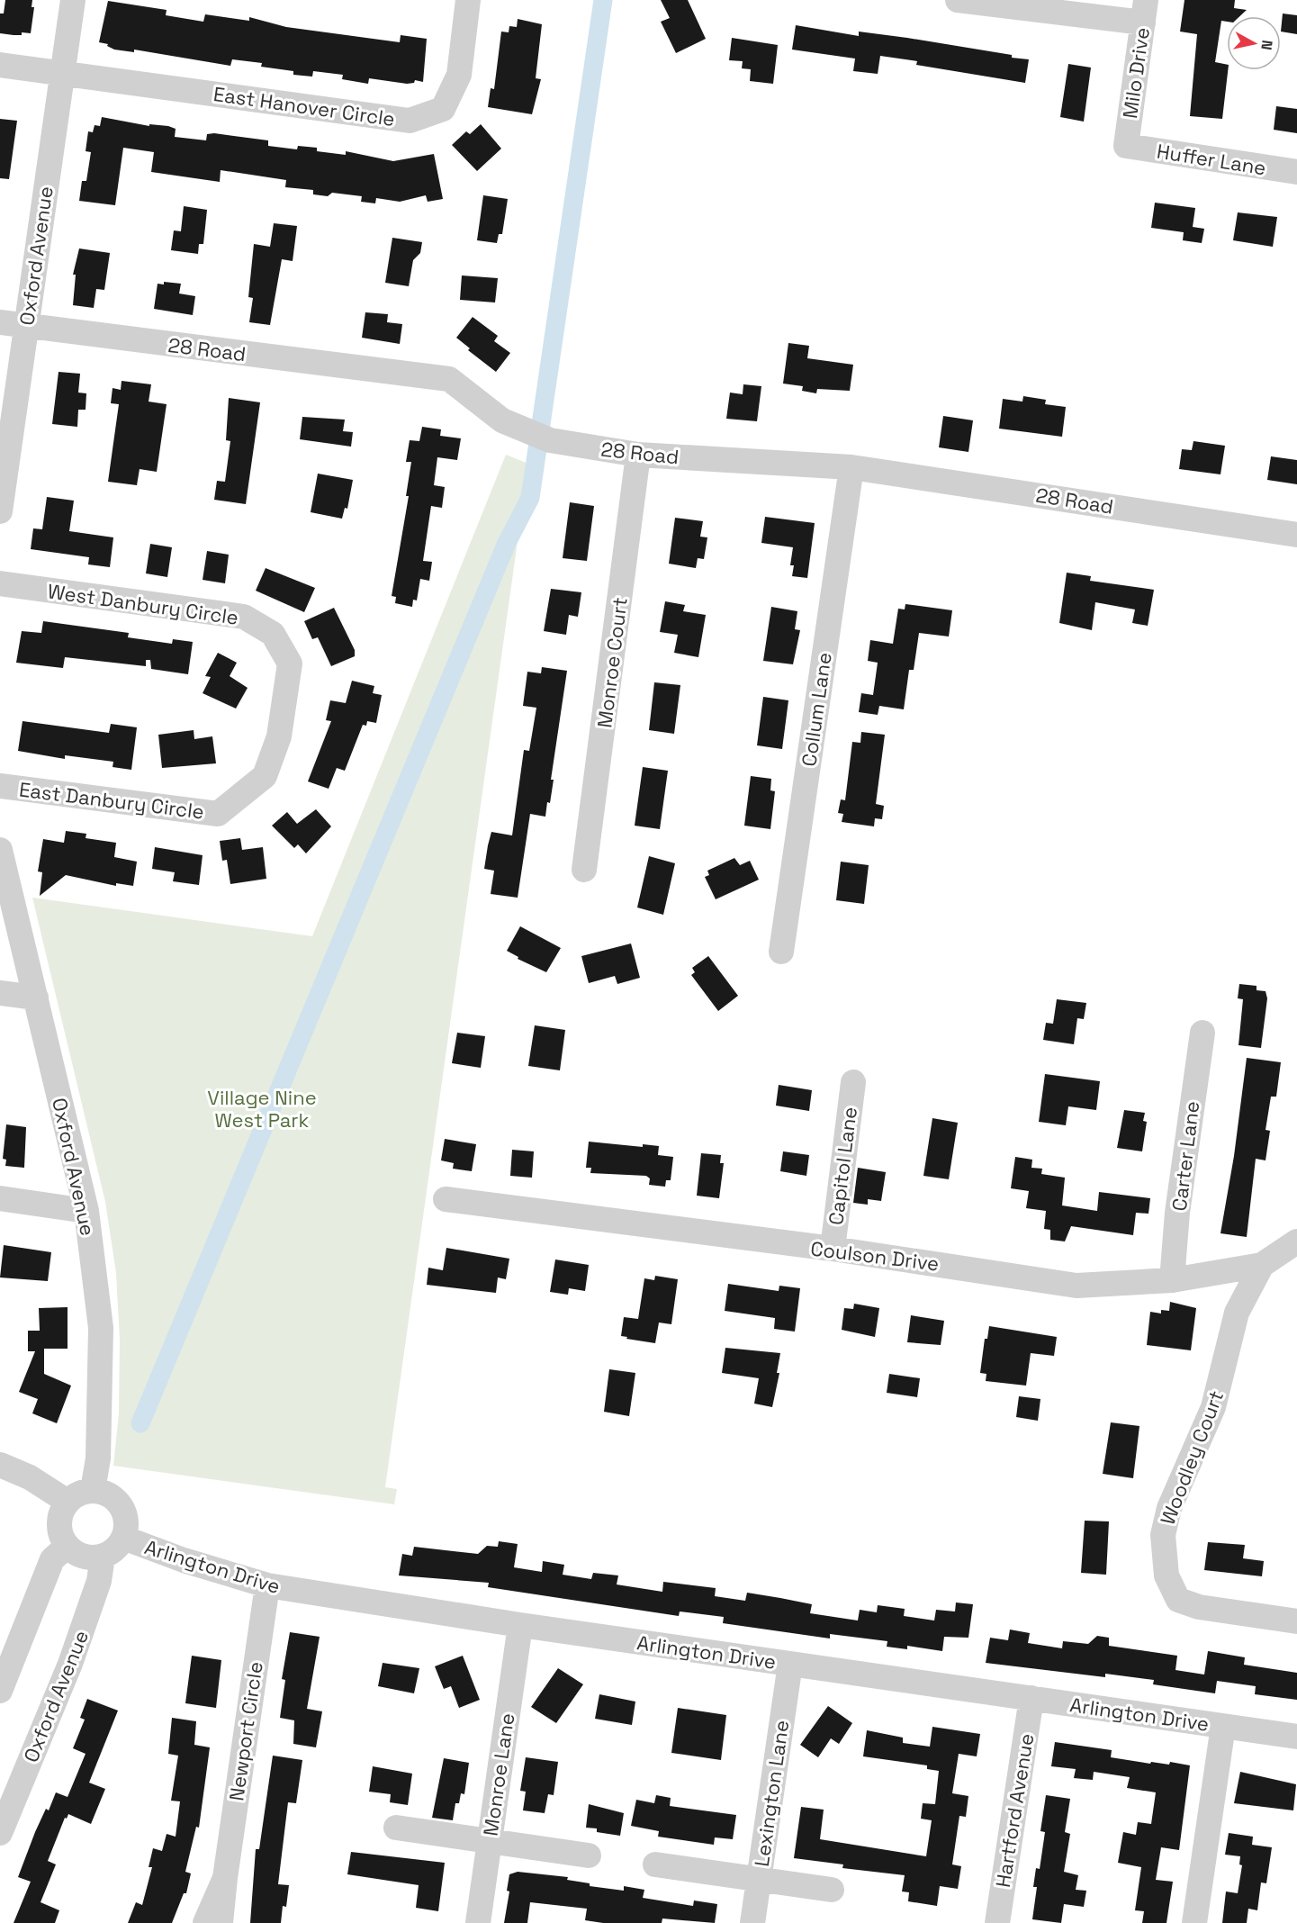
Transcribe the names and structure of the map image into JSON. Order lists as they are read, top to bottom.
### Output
{
  "streets": {
    "street": [
      "Milo Drive",
      "East Hanover Circle",
      "Huffer Lane",
      "Oxford Avenue",
      "28 Road",
      "West Danbury Circle",
      "Monroe Court",
      "Collum Lane",
      "East Danbury Circle",
      "Carter Lane",
      "Capitol Lane",
      "Coulson Drive",
      "Woodley Court",
      "Arlington Drive",
      "Newport Circle",
      "Monroe Lane",
      "Lexington Lane",
      "Hartford Avenue"
    ]
  },
  "crossings": [
    ["Milo Drive", "Huffer Lane"],
    ["East Hanover Circle", "Oxford Avenue"],
    ["Oxford Avenue", "28 Road"],
    ["Oxford Avenue", "Arlington Drive"],
    ["28 Road", "Monroe Court"],
    ["28 Road", "Collum Lane"],
    ["West Danbury Circle", "East Danbury Circle"],
    ["Carter Lane", "Coulson Drive"],
    ["Capitol Lane", "Coulson Drive"],
    ["Coulson Drive", "Woodley Court"],
    ["Arlington Drive", "Newport Circle"],
    ["Arlington Drive", "Monroe Lane"],
    ["Arlington Drive", "Lexington Lane"],
    ["Arlington Drive", "Hartford Avenue"]
  ],
  "parks": ["Village Nine West Park"],
  "north": "right"
}
